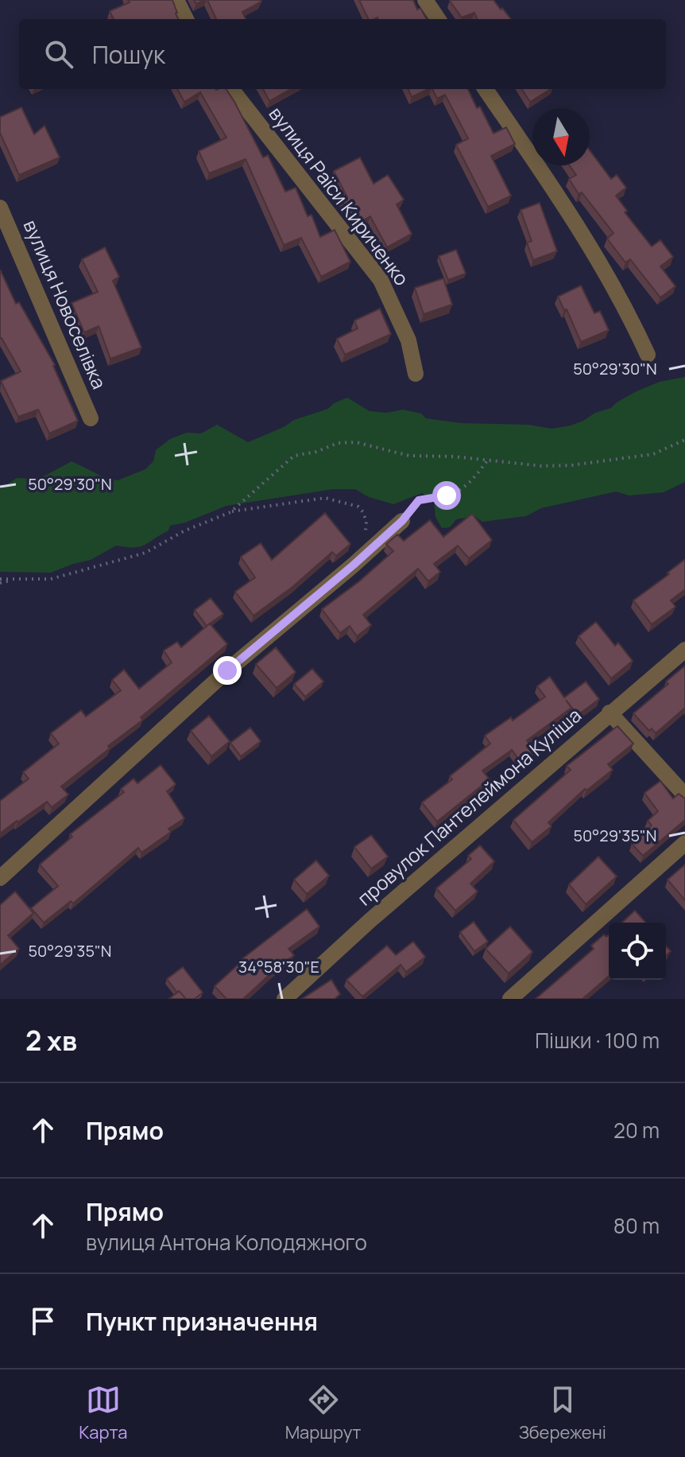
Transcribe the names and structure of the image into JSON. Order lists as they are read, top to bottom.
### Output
{
  "streets": {
    "street": ["вулиця Раїси Кириченко", "вулиця Новоселівка", "провулок Пантелеймона Куліша"]
  },
  "north": "bottom",
  "page": {
    "search": "Пошук",
    "heading": ["2 хв", "Пішки · 100 m"],
    "list": [
      ["Прямо", "20 m"],
      ["Прямо", "вулиця Антона Колодяжного", "80 m"],
      "Пункт призначення"
    ],
    "nav": ["Карта", "Маршрут", "Збережені"]
  },
  "coordinates": ["50°29'30\"N", "50°29'35\"N", "34°58'30\"E"]
}
